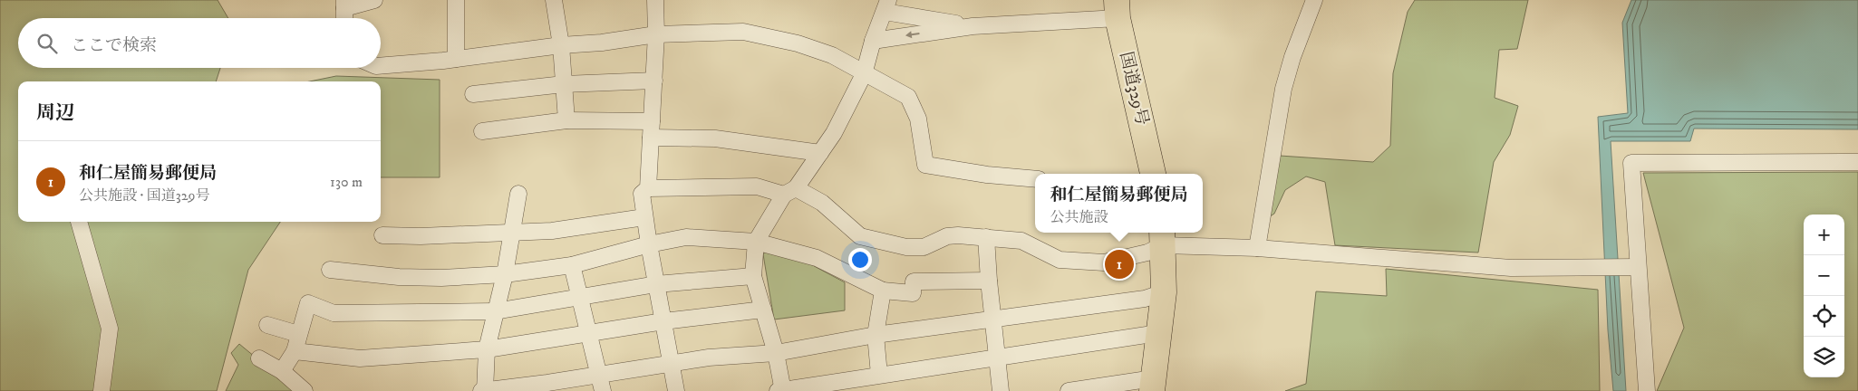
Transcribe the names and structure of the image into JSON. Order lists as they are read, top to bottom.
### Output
{
  "streets": {
    "highway": ["国道329号"]
  },
  "page": {
    "search": "ここで検索",
    "heading": "周辺",
    "list": [
      {
        "mark": "1",
        "name": "和仁屋簡易郵便局",
        "note": "公共施設 · 国道329号",
        "value": "130 m"
      }
    ],
    "popup": ["和仁屋簡易郵便局", "公共施設"],
    "map_buttons": ["+", "−"],
    "pins": "1"
  }
}
